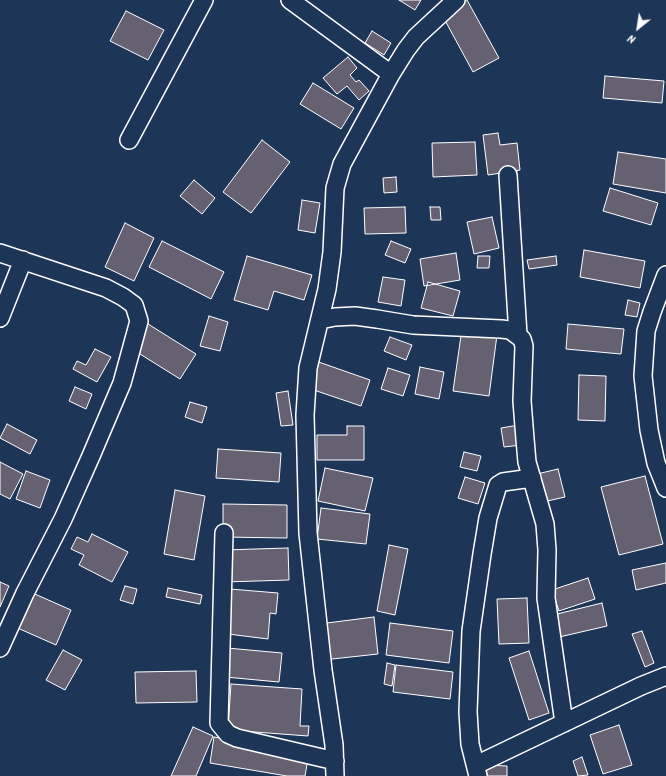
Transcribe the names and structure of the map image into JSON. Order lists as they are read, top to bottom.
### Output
{
  "north": "bottom left"
}
